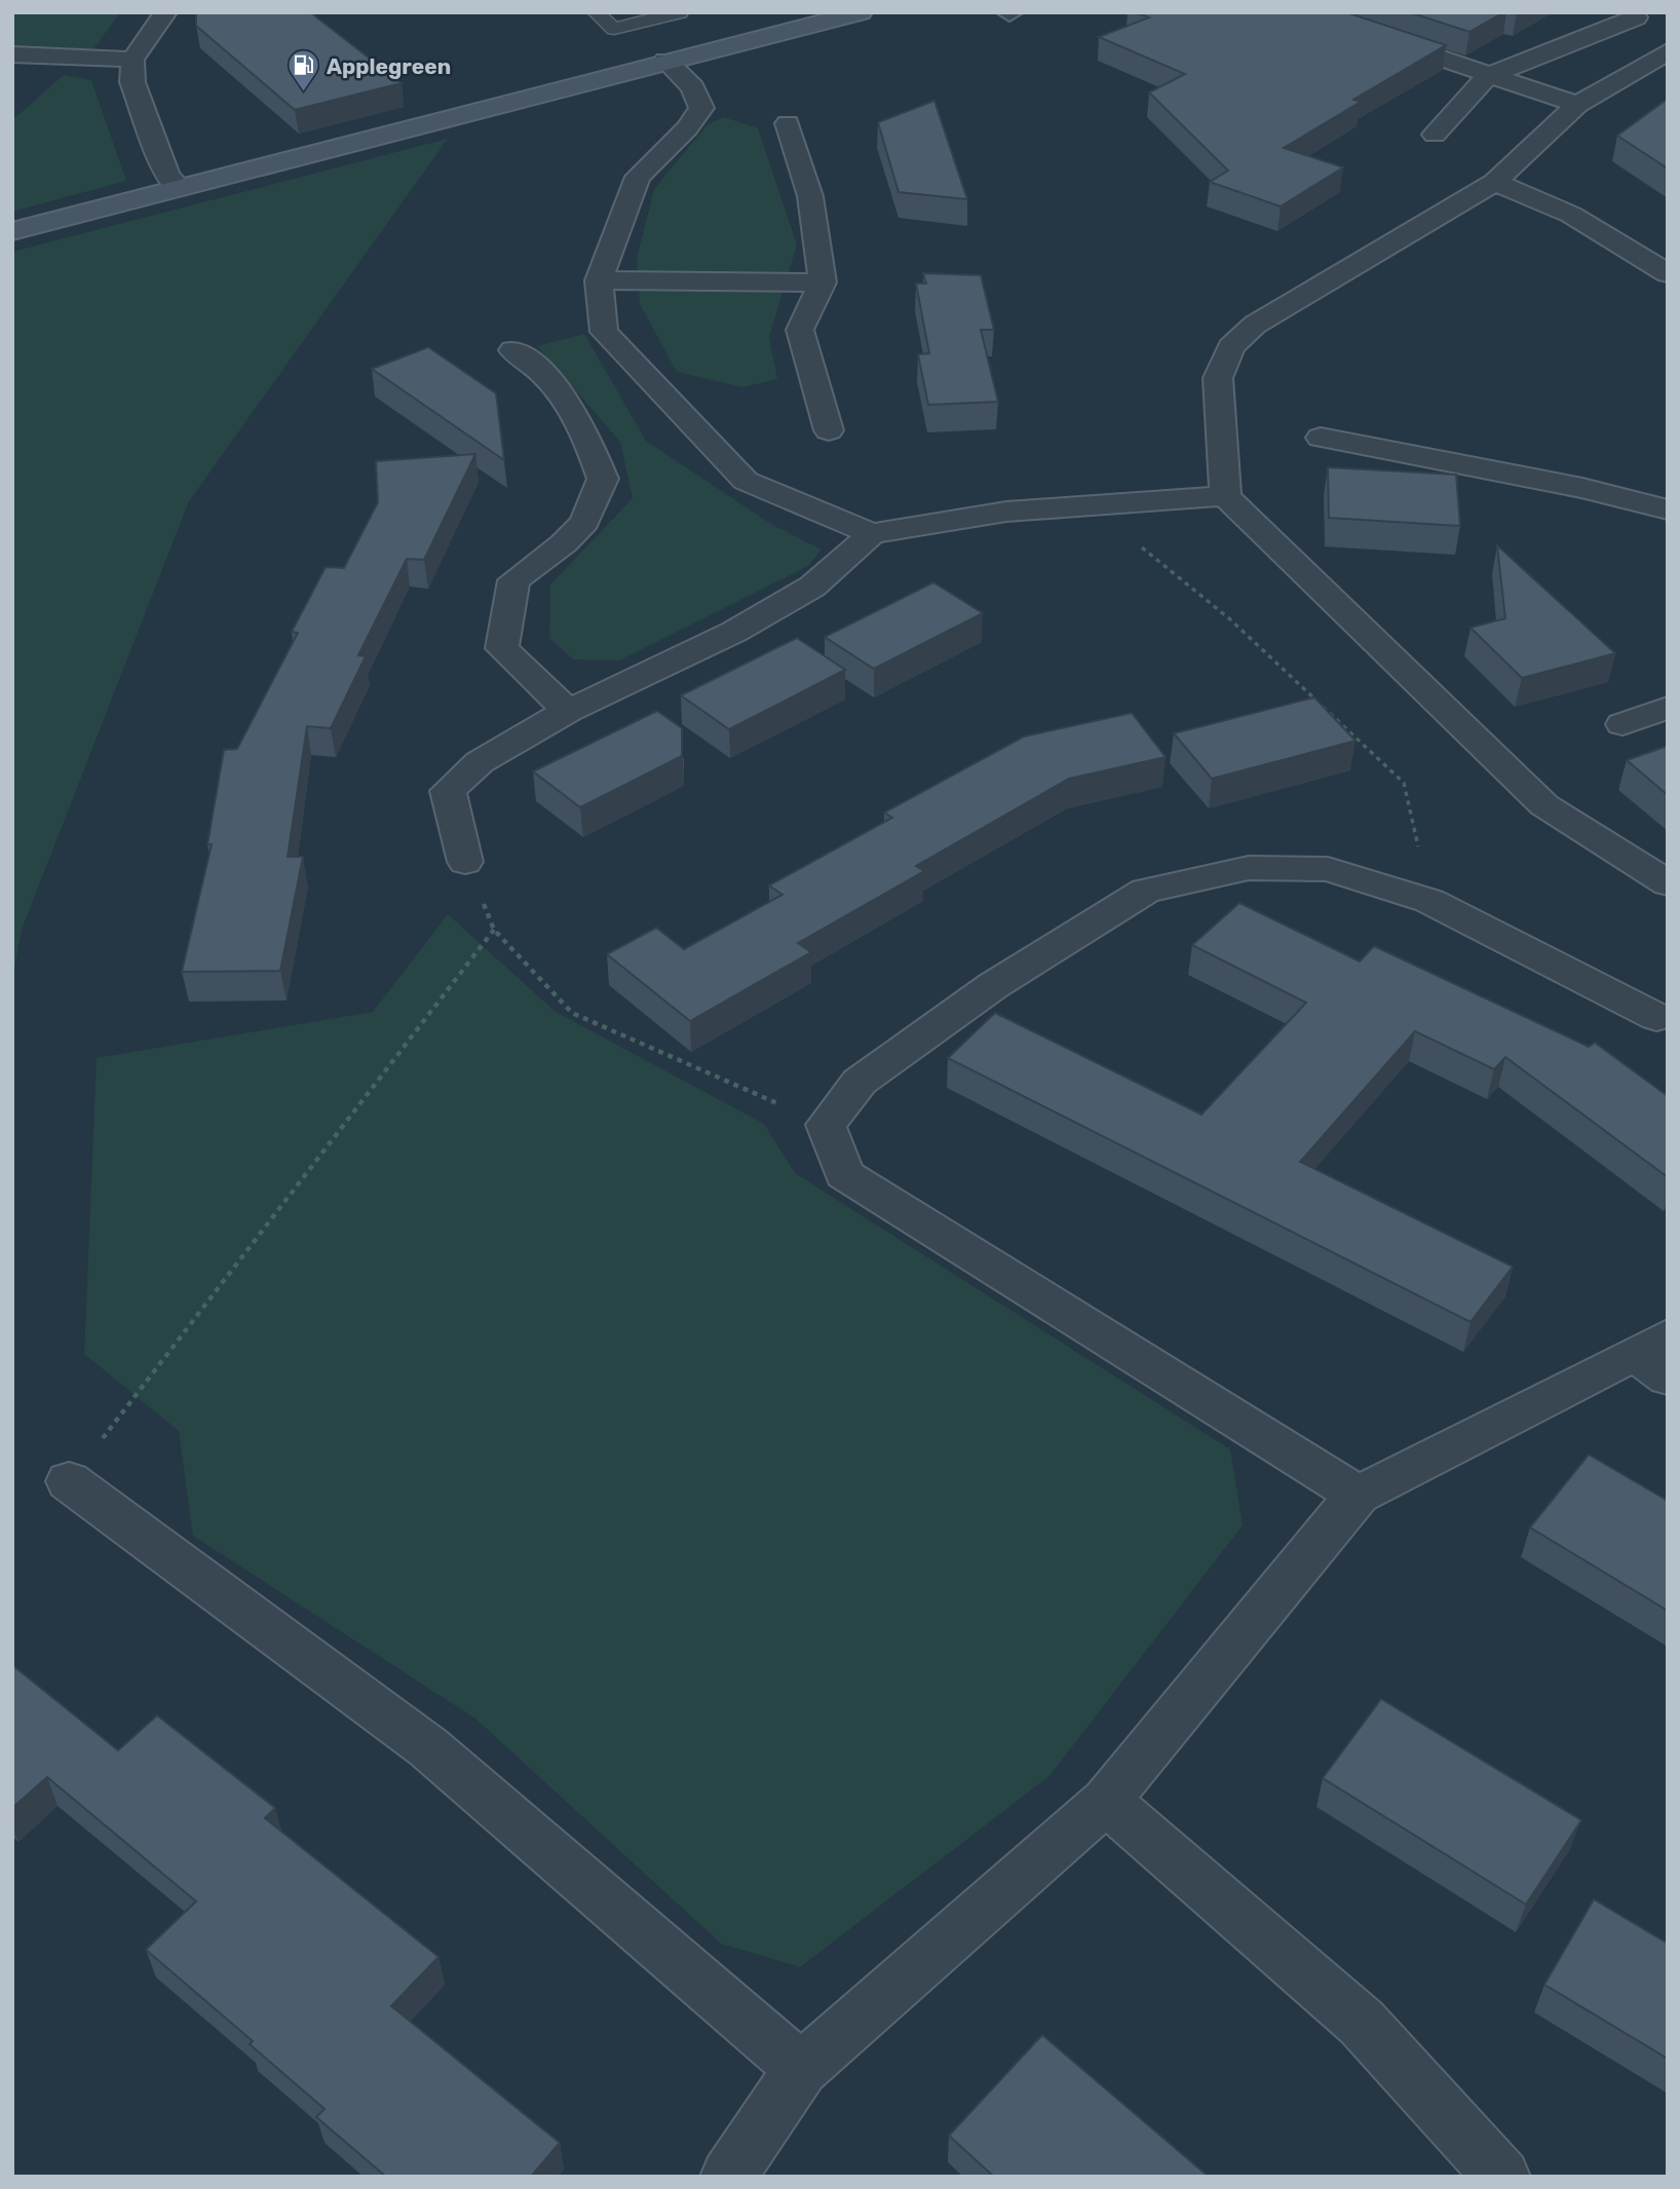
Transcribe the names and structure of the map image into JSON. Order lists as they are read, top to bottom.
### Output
{
  "places": {
    "fuel station": ["Applegreen"]
  }
}
